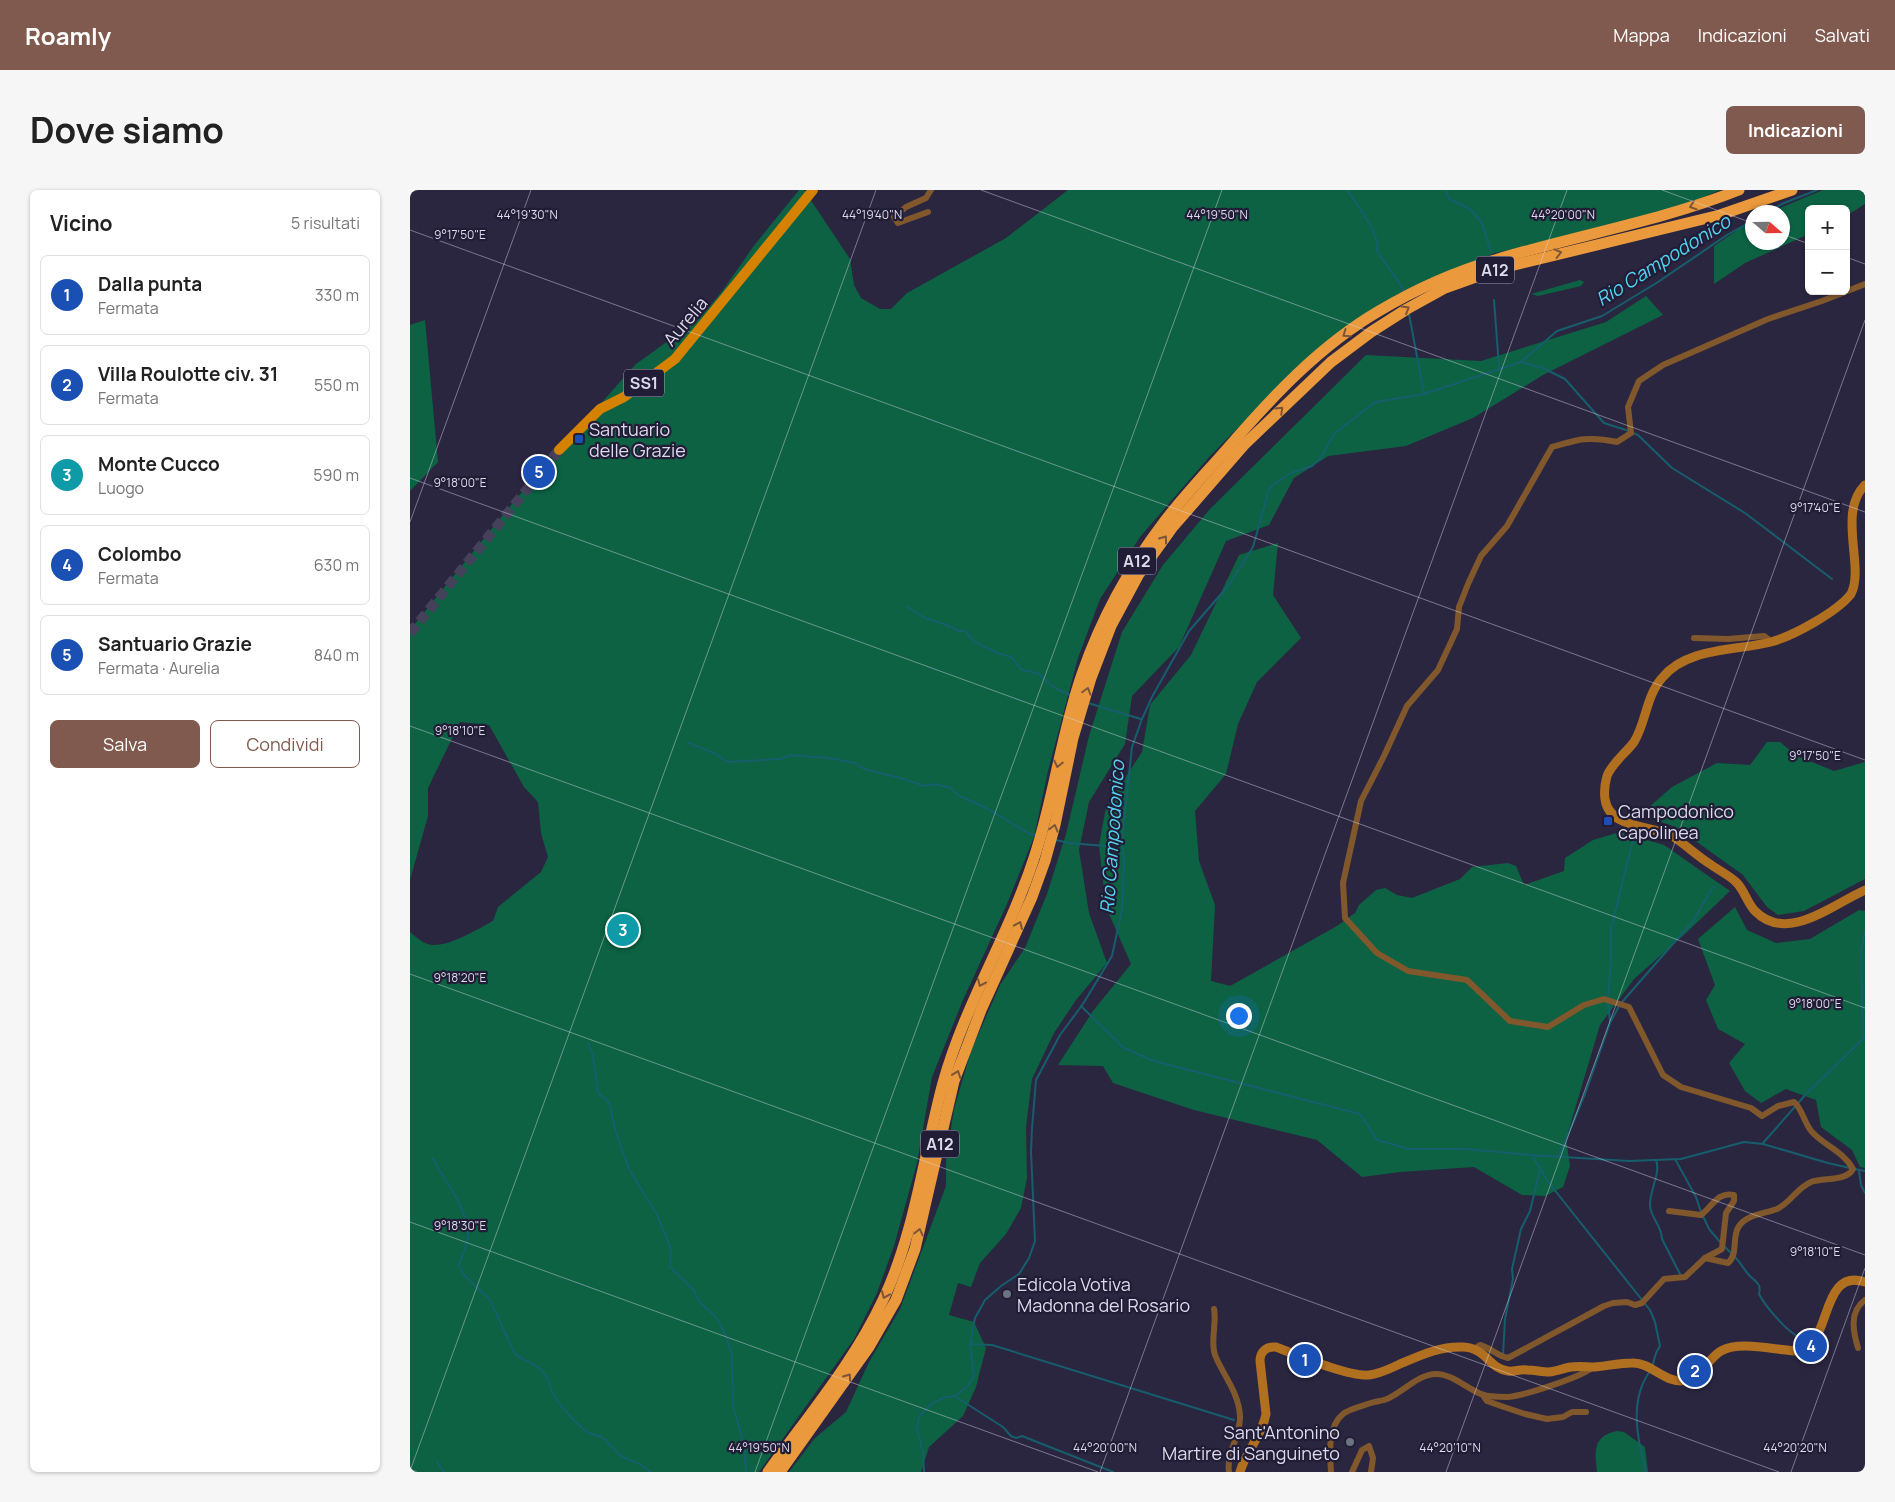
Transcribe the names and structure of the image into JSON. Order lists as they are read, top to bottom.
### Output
{
  "streets": {
    "highway": ["A12"],
    "main road": ["Aurelia", "SS1"]
  },
  "water": ["Rio Campodonico"],
  "places": {
    "transit": ["Santuario delle Grazie", "Campodonico capolinea"],
    "other": ["Edicola Votiva Madonna del Rosario", "Sant'Antonino Martire di Sanguineto"]
  },
  "north": "right",
  "page": {
    "header": "Roamly",
    "nav": ["Mappa", "Indicazioni", "Salvati"],
    "title": "Dove siamo",
    "buttons": [
      "Indicazioni",
      ["Salva", "Condividi"]
    ],
    "heading": ["Vicino", "5 risultati"],
    "map_buttons": ["+", "−"],
    "list": [
      {
        "mark": "1",
        "name": "Dalla punta",
        "note": "Fermata",
        "value": "330 m"
      },
      {
        "mark": "2",
        "name": "Villa Roulotte civ. 31",
        "note": "Fermata",
        "value": "550 m"
      },
      {
        "mark": "3",
        "name": "Monte Cucco",
        "note": "Luogo",
        "value": "590 m"
      },
      {
        "mark": "4",
        "name": "Colombo",
        "note": "Fermata",
        "value": "630 m"
      },
      {
        "mark": "5",
        "name": "Santuario Grazie",
        "note": "Fermata · Aurelia",
        "value": "840 m"
      }
    ],
    "pins": [
      "5",
      "3",
      "4",
      "1",
      "2"
    ]
  },
  "coordinates": [
    "44°19'40\"N",
    "44°19'30\"N",
    "44°19'50\"N",
    "44°20'00\"N",
    "9°17'50\"E",
    "9°18'00\"E",
    "9°17'40\"E",
    "9°18'10\"E",
    "9°18'20\"E",
    "9°18'30\"E",
    "44°20'10\"N",
    "44°20'20\"N"
  ]
}
